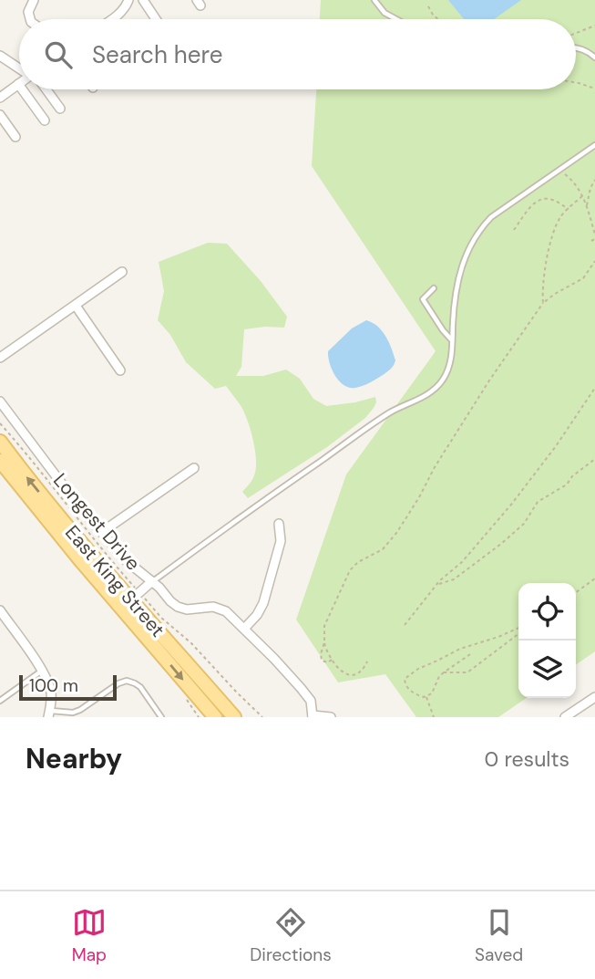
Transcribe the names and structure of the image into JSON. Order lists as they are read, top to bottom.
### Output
{
  "streets": {
    "main road": ["East King Street"],
    "street": ["Longest Drive"]
  },
  "scale_bar": "100 m",
  "page": {
    "search": "Search here",
    "scale": "100 m",
    "heading": ["Nearby", "0 results"],
    "nav": ["Map", "Directions", "Saved"]
  }
}
